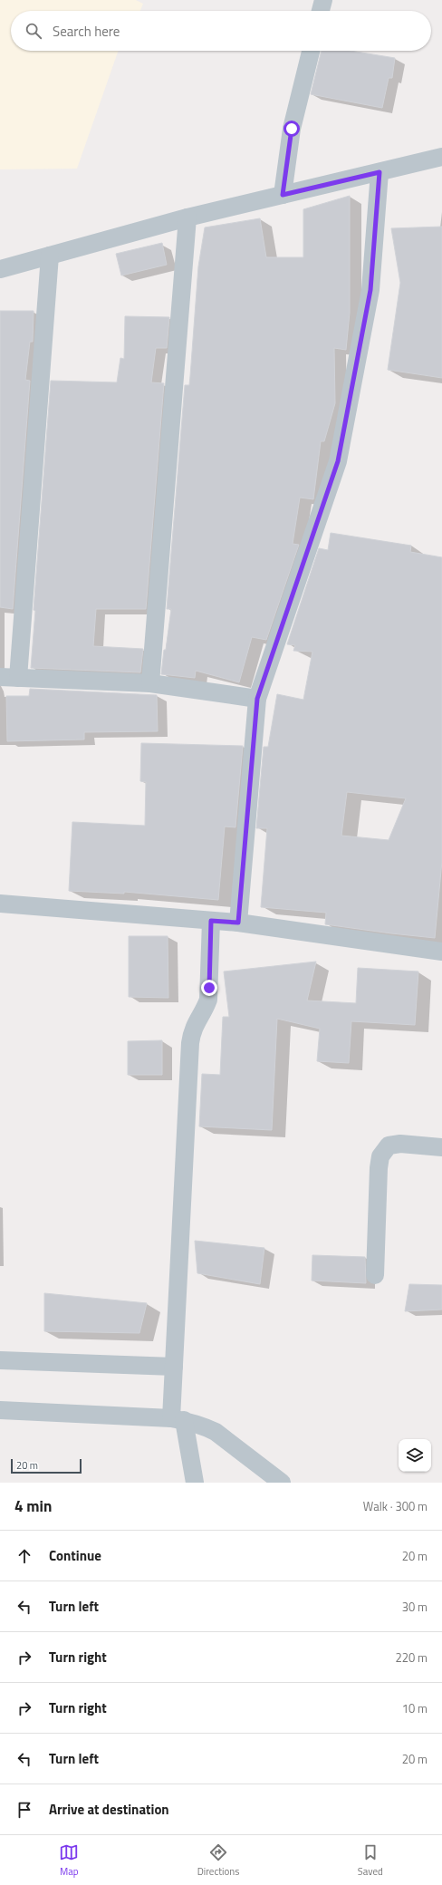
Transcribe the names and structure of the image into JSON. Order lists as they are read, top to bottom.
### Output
{
  "scale_bar": "20 m",
  "page": {
    "search": "Search here",
    "scale": "20 m",
    "heading": ["4 min", "Walk · 300 m"],
    "list": [
      ["Continue", "20 m"],
      ["Turn left", "30 m"],
      ["Turn right", "220 m"],
      ["Turn right", "10 m"],
      ["Turn left", "20 m"],
      "Arrive at destination"
    ],
    "nav": ["Map", "Directions", "Saved"]
  }
}
